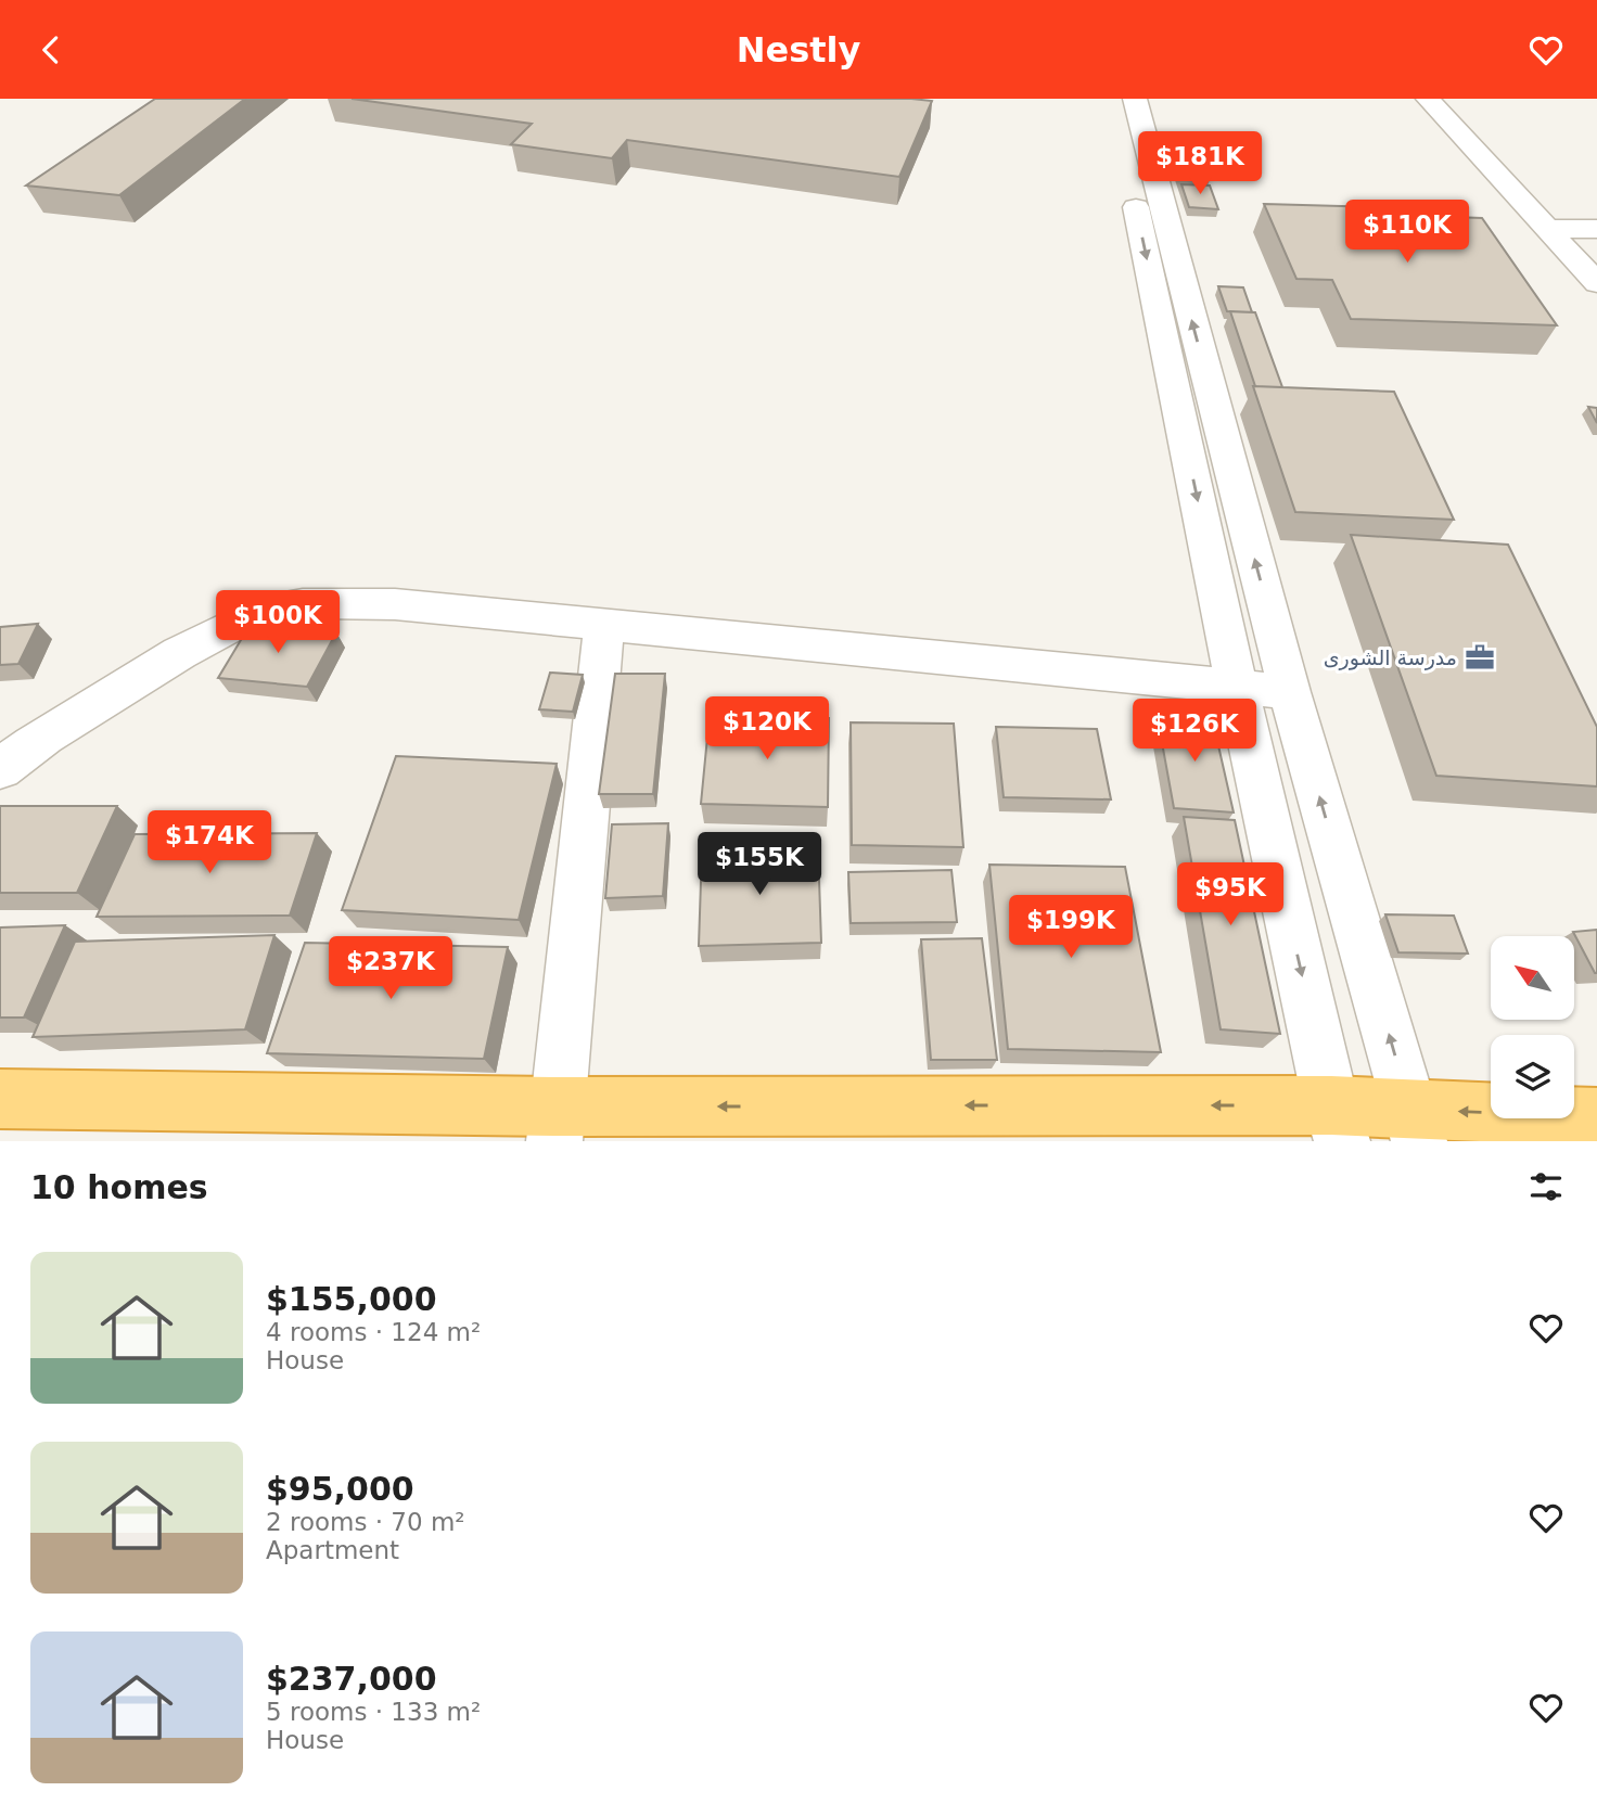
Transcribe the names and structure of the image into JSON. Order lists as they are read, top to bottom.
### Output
{
  "places": {
    "office": ["مدرسة الشورى"]
  },
  "north": "top left",
  "page": {
    "header": "Nestly",
    "price": [
      "$181K",
      "$110K",
      "$100K",
      "$120K",
      "$126K",
      "$174K",
      "$155K",
      "$95K",
      "$199K",
      "$237K"
    ],
    "heading": "10 homes",
    "list": [
      {
        "name": "$155,000",
        "note": "4 rooms · 124 m² · House"
      },
      {
        "name": "$95,000",
        "note": "2 rooms · 70 m² · Apartment"
      },
      {
        "name": "$237,000",
        "note": "5 rooms · 133 m² · House"
      }
    ]
  }
}
